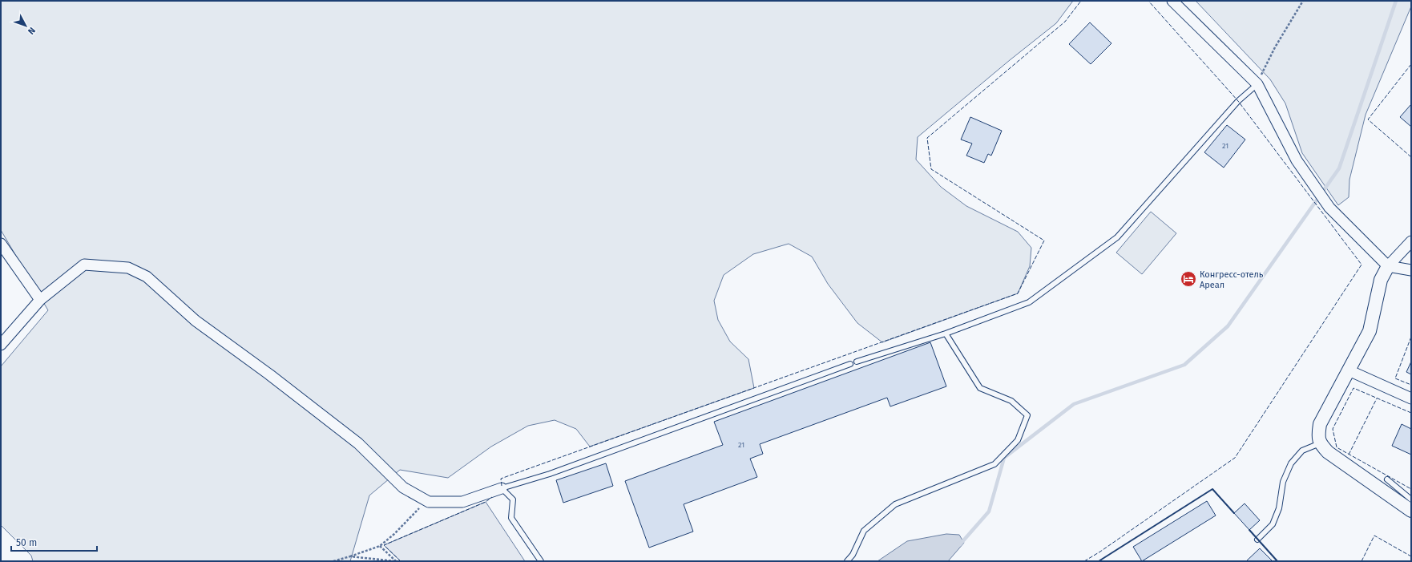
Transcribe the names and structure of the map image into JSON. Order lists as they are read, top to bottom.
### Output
{
  "places": {
    "hotel": ["Конгресс-отель Ареал"]
  },
  "house_numbers": ["21", "21"],
  "scale_bar": "50 m",
  "north": "bottom right"
}
